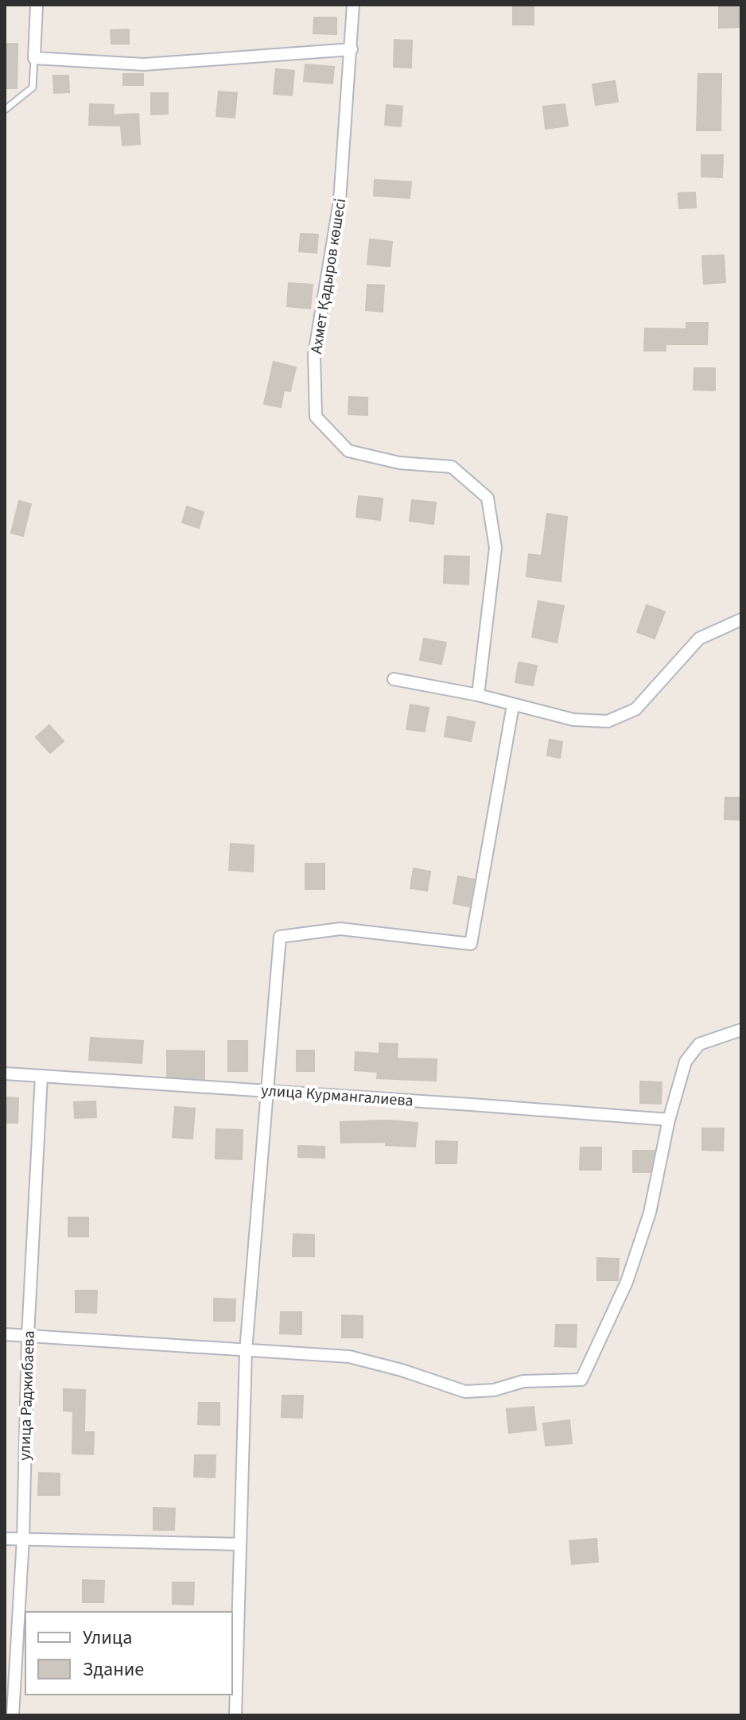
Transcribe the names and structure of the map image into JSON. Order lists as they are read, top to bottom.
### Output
{
  "streets": {
    "street": ["Ахмет Қадыров көшесі", "улица Курмангалиева", "улица Раджибаева"]
  },
  "crossings": [
    ["улица Курмангалиева", "улица Раджибаева"]
  ],
  "legend": ["Улица", "Здание"]
}
